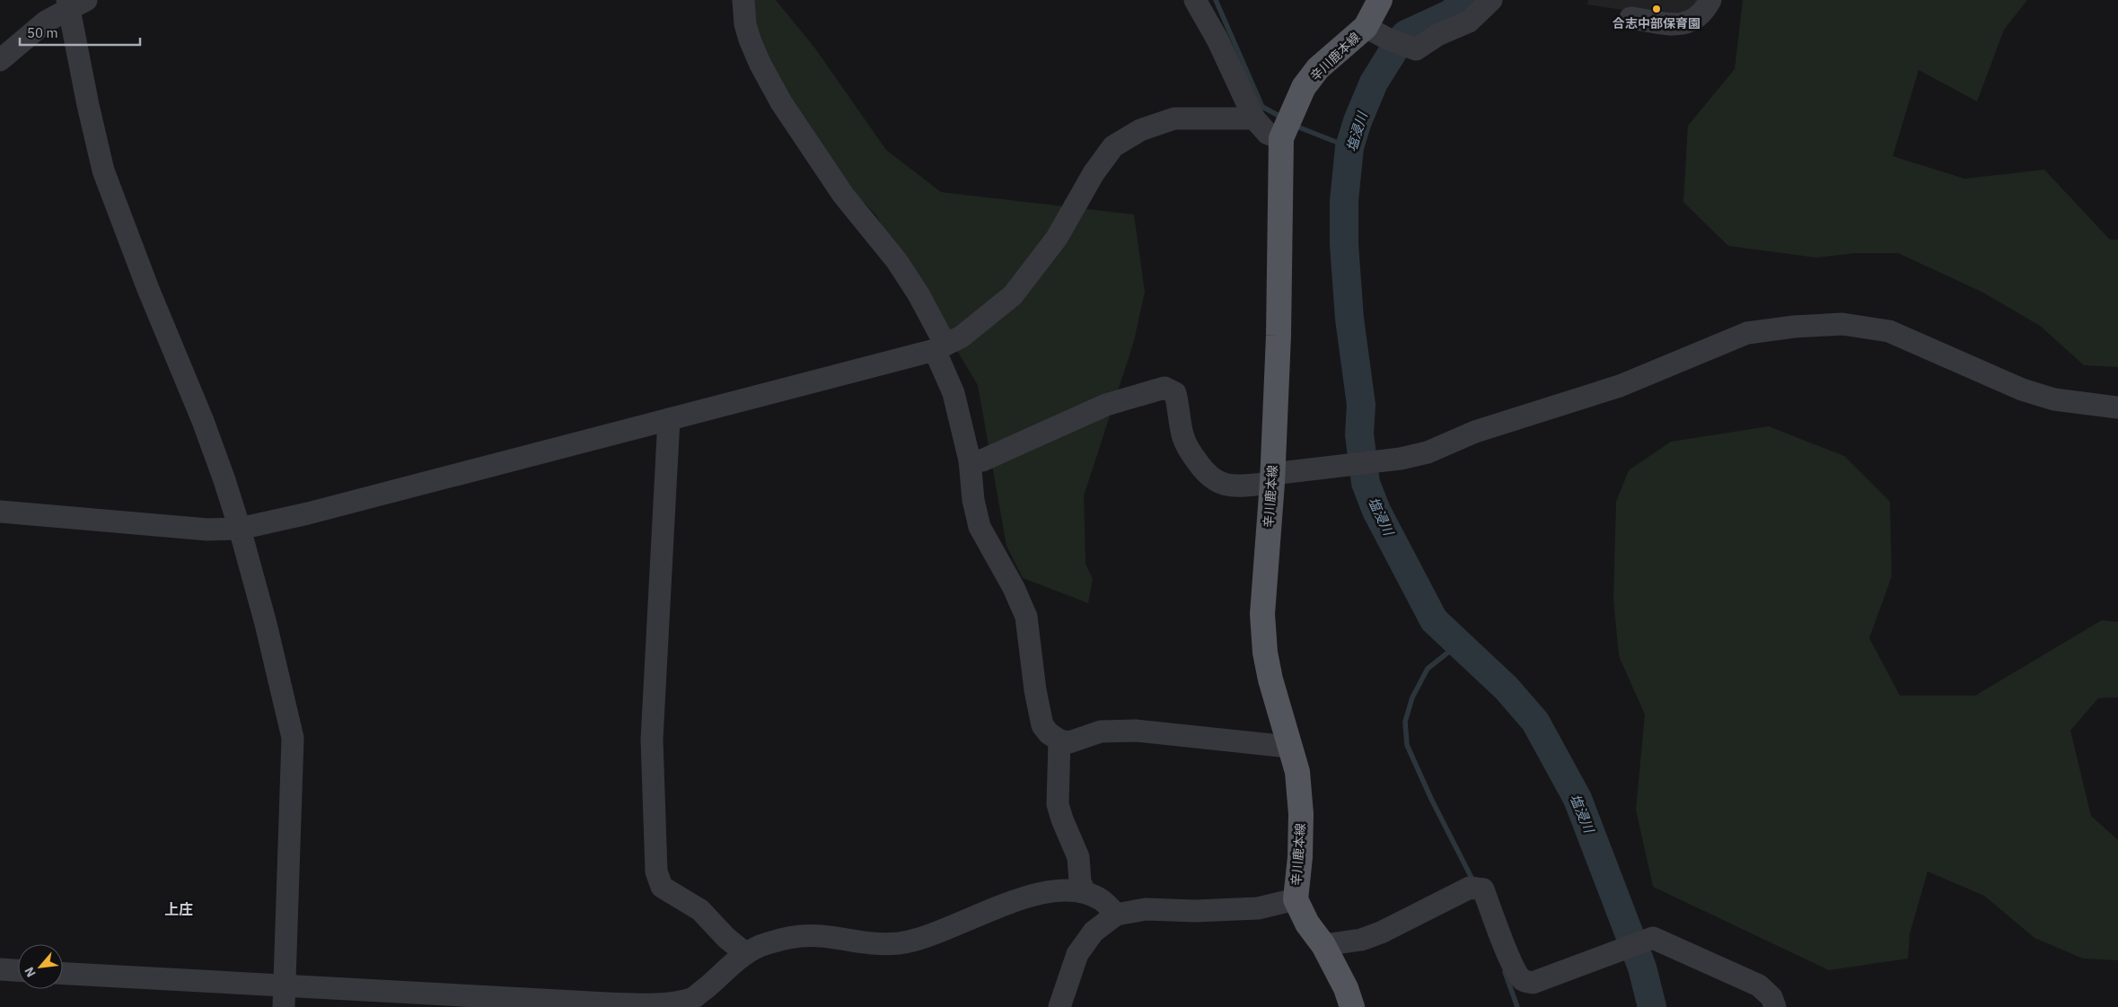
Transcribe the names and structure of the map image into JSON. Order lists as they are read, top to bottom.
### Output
{
  "streets": {
    "main road": ["辛川鹿本線"]
  },
  "districts": ["上庄"],
  "water": ["塩浸川"],
  "places": ["合志中部保育園"],
  "scale_bar": "50 m",
  "north": "bottom left"
}
